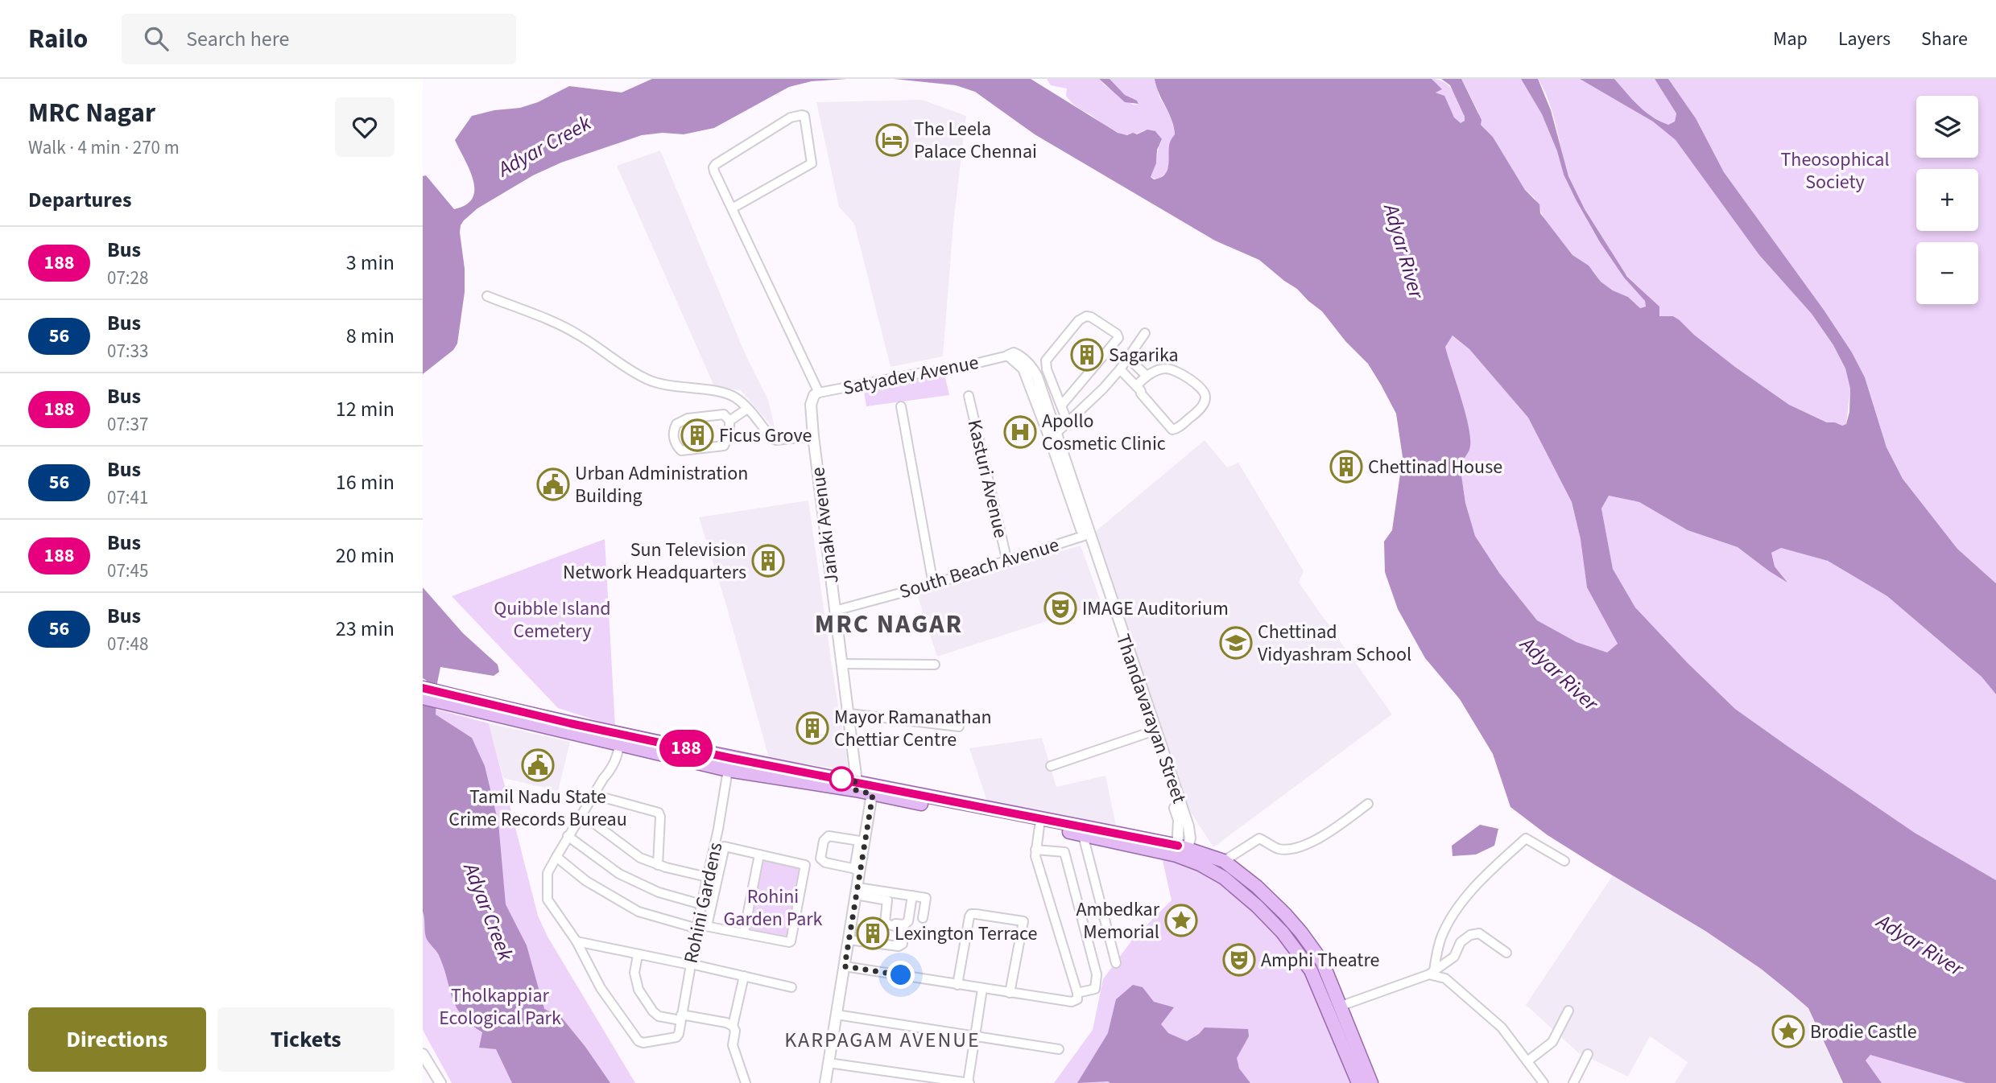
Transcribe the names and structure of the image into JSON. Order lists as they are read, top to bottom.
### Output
{
  "streets": {
    "street": [
      "Satyadev Avenue",
      "Kasturi Avenue",
      "Janaki Avenue",
      "South Beach Avenue",
      "Thandavarayan Street",
      "Rohini Gardens"
    ]
  },
  "crossings": [
    ["Satyadev Avenue", "Janaki Avenue"],
    ["Satyadev Avenue", "Thandavarayan Street"],
    ["Kasturi Avenue", "South Beach Avenue"],
    ["Janaki Avenue", "South Beach Avenue"],
    ["South Beach Avenue", "Thandavarayan Street"]
  ],
  "districts": ["MRC NAGAR", "KARPAGAM AVENUE"],
  "water": ["Adyar Creek", "Adyar River"],
  "parks": [
    "Theosophical Society",
    "Quibble Island Cemetery",
    "Rohini Garden Park",
    "Tholkappiar Ecological Park"
  ],
  "places": {
    "hotel": ["The Leela Palace Chennai"],
    "building": [
      "Sagarika",
      "Ficus Grove",
      "Chettinad House",
      "Sun Television Network Headquarters",
      "Mayor Ramanathan Chettiar Centre",
      "Lexington Terrace"
    ],
    "hospital": ["Apollo Cosmetic Clinic"],
    "public building": ["Urban Administration Building", "Tamil Nadu State Crime Records Bureau"],
    "theatre": ["IMAGE Auditorium", "Amphi Theatre"],
    "school or university": ["Chettinad Vidyashram School"],
    "place": ["Ambedkar Memorial", "Brodie Castle"]
  },
  "lines": ["bus line 188"],
  "page": {
    "header": "Railo",
    "search": "Search here",
    "nav": ["Map", "Layers", "Share"],
    "heading": [
      ["MRC Nagar", "Walk · 4 min · 270 m"],
      "Departures"
    ],
    "on_map": "188",
    "map_buttons": ["+", "−"],
    "list": [
      {
        "mark": "188",
        "name": "Bus",
        "note": "07:28",
        "value": "3 min"
      },
      {
        "mark": "56",
        "name": "Bus",
        "note": "07:33",
        "value": "8 min"
      },
      {
        "mark": "188",
        "name": "Bus",
        "note": "07:37",
        "value": "12 min"
      },
      {
        "mark": "56",
        "name": "Bus",
        "note": "07:41",
        "value": "16 min"
      },
      {
        "mark": "188",
        "name": "Bus",
        "note": "07:45",
        "value": "20 min"
      },
      {
        "mark": "56",
        "name": "Bus",
        "note": "07:48",
        "value": "23 min"
      }
    ],
    "buttons": ["Directions", "Tickets"]
  }
}
